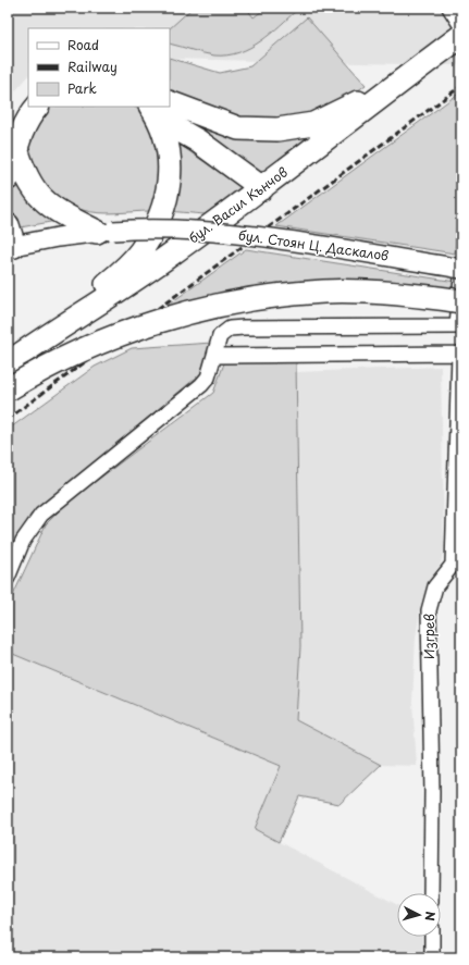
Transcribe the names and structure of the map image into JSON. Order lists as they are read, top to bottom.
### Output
{
  "streets": {
    "main road": ["бул. Васил Кънчов"],
    "street": ["бул. Стоян Ц. Даскалов", "Изгрев"]
  },
  "legend": ["Road", "Railway", "Park"],
  "north": "right"
}
